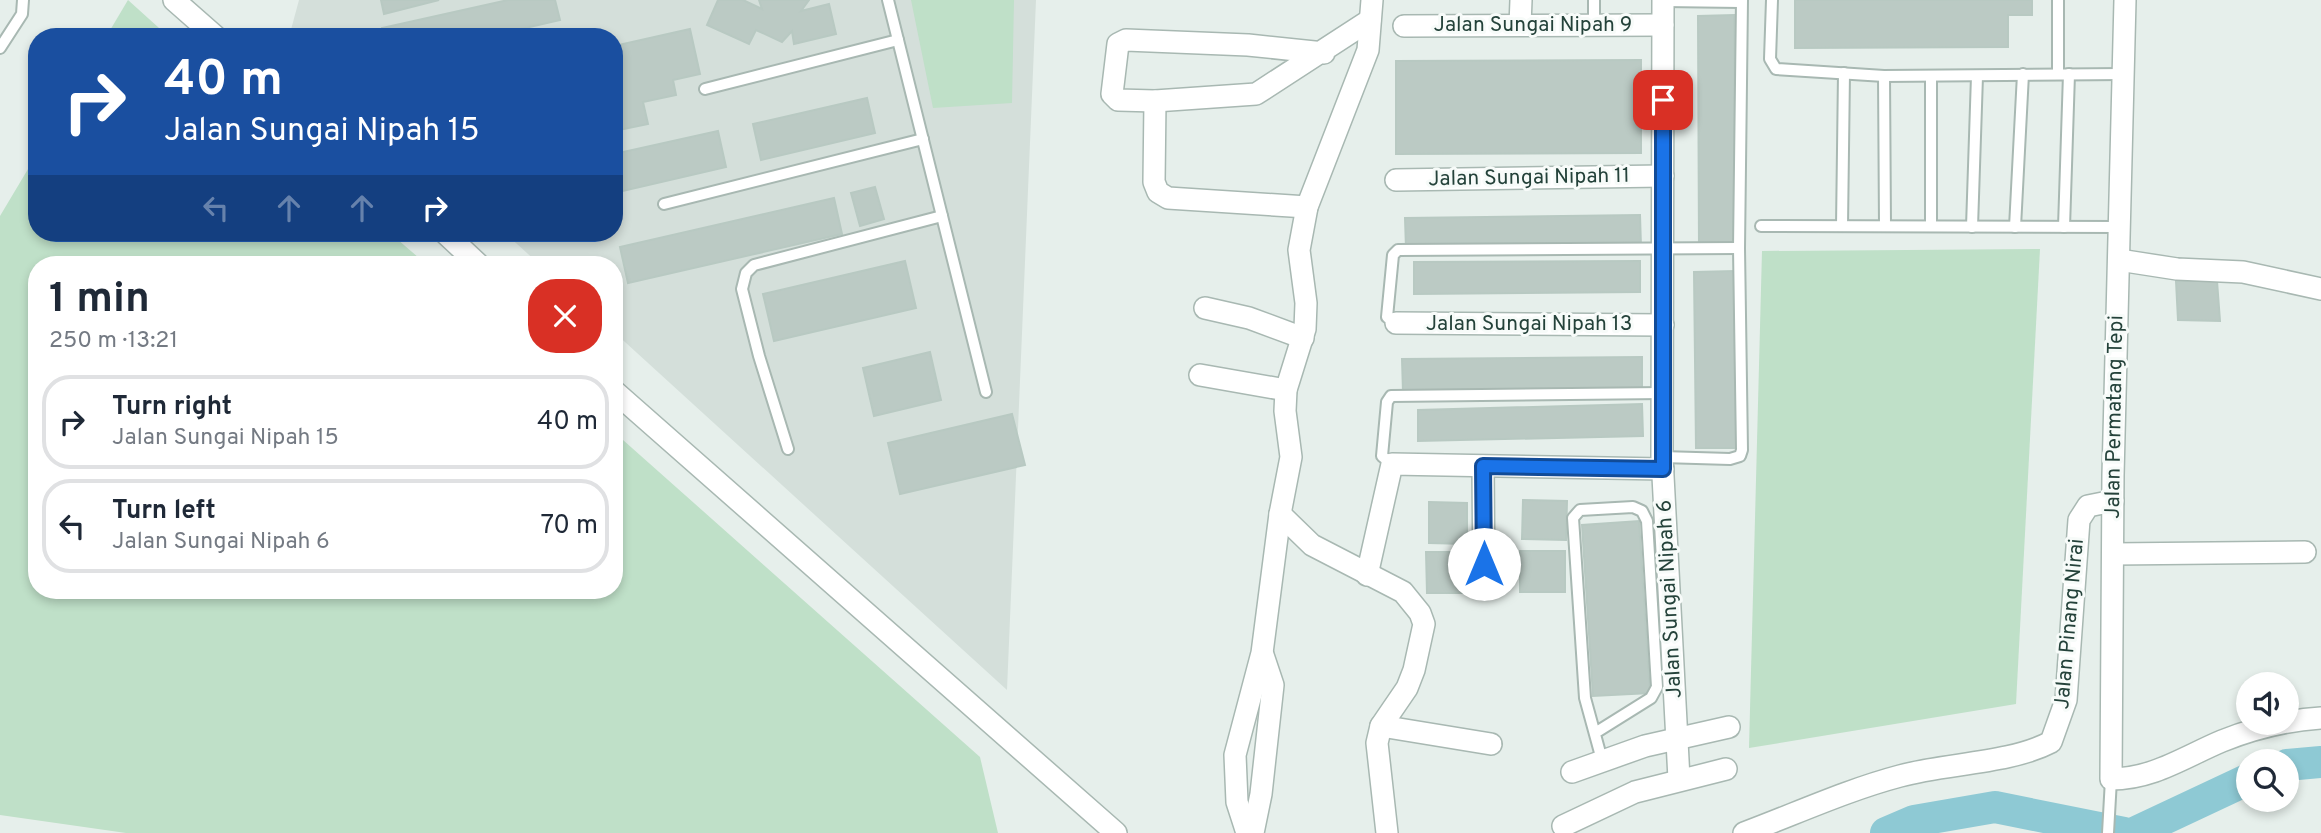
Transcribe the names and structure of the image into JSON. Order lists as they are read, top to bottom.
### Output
{
  "streets": {
    "street": [
      "Jalan Sungai Nipah 9",
      "Jalan Sungai Nipah 11",
      "Jalan Sungai Nipah 13",
      "Jalan Permatang Tepi",
      "Jalan Sungai Nipah 6",
      "Jalan Pinang Nirai"
    ]
  },
  "crossings": [
    ["Jalan Sungai Nipah 9", "Jalan Sungai Nipah 6"],
    ["Jalan Sungai Nipah 11", "Jalan Sungai Nipah 6"],
    ["Jalan Sungai Nipah 13", "Jalan Sungai Nipah 6"],
    ["Jalan Permatang Tepi", "Jalan Pinang Nirai"]
  ],
  "page": {
    "turn": ["40 m", "Jalan Sungai Nipah 15"],
    "heading": ["1 min", "250 m · 13:21"],
    "list": [
      {
        "name": "Turn right",
        "note": "Jalan Sungai Nipah 15",
        "value": "40 m"
      },
      {
        "name": "Turn left",
        "note": "Jalan Sungai Nipah 6",
        "value": "70 m"
      }
    ]
  }
}
